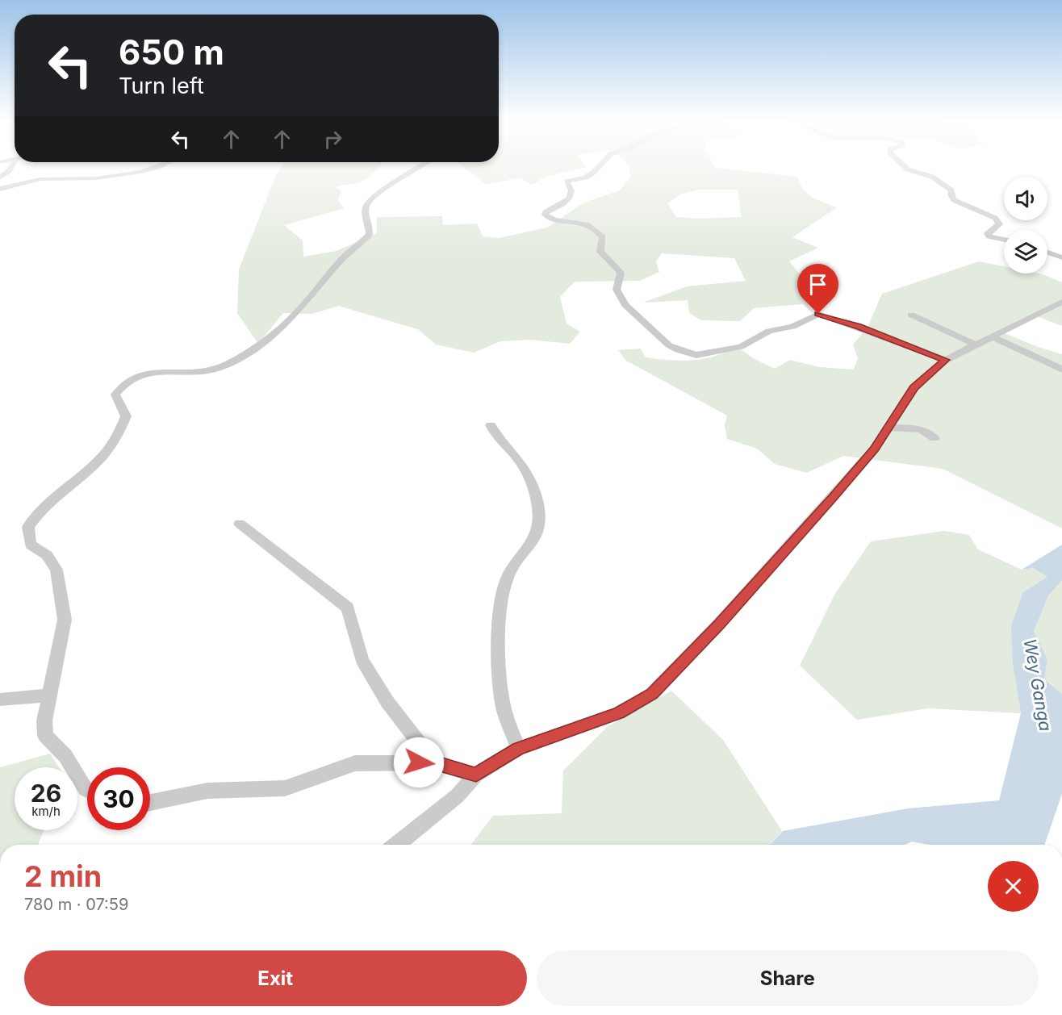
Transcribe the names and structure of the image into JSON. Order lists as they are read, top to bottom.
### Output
{
  "water": ["Wey Ganga"],
  "page": {
    "turn": ["650 m", "Turn left"],
    "speed": "26 km/h",
    "limit": "30",
    "heading": ["2 min", "780 m · 07:59"],
    "buttons": ["Exit", "Share"]
  }
}
